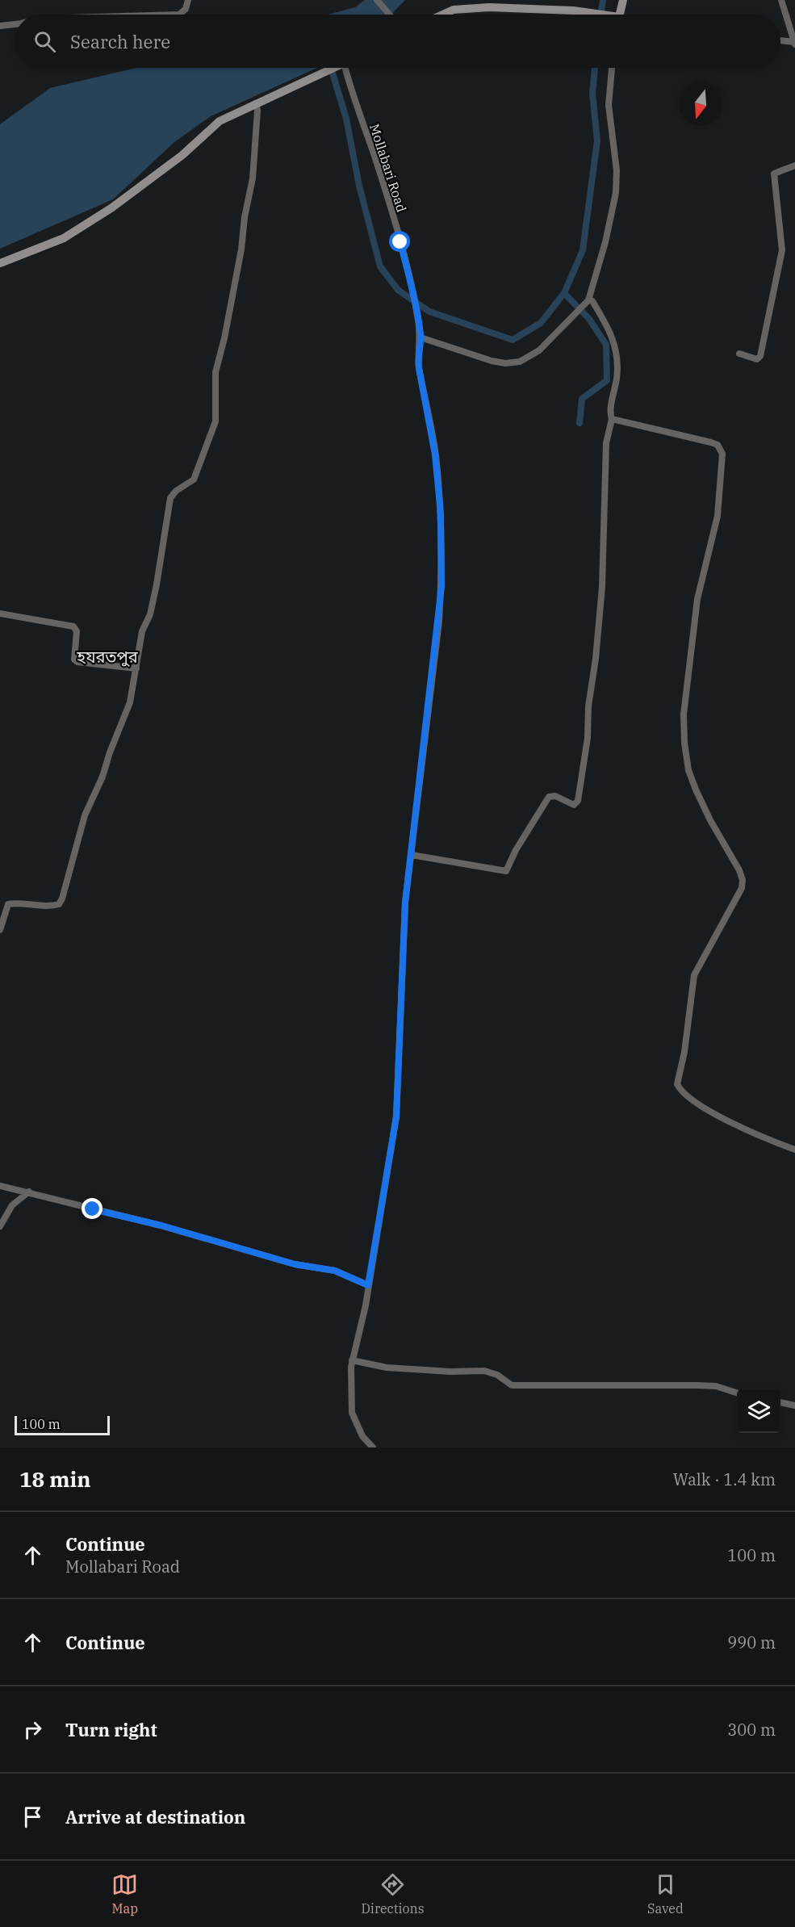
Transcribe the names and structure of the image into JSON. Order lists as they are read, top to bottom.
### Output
{
  "streets": {
    "street": ["Mollabari Road"]
  },
  "districts": ["হযরতপুর"],
  "scale_bar": "100 m",
  "north": "bottom",
  "page": {
    "search": "Search here",
    "scale": "100 m",
    "heading": ["18 min", "Walk · 1.4 km"],
    "list": [
      ["Continue", "Mollabari Road", "100 m"],
      ["Continue", "990 m"],
      ["Turn right", "300 m"],
      "Arrive at destination"
    ],
    "nav": ["Map", "Directions", "Saved"]
  }
}
